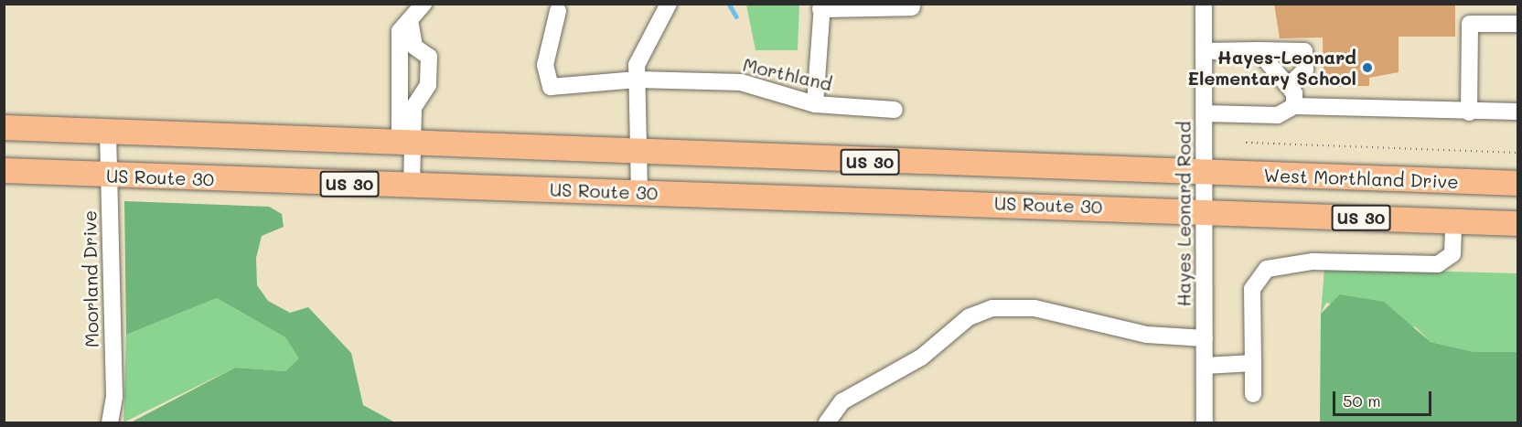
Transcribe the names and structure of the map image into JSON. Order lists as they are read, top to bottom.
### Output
{
  "streets": {
    "highway": ["US 30", "US Route 30", "West Morthland Drive"],
    "street": ["Morthland", "Hayes Leonard Road", "Moorland Drive"]
  },
  "crossings": [
    ["US 30", "US Route 30"],
    ["US 30", "West Morthland Drive"],
    ["US 30", "Hayes Leonard Road"],
    ["US 30", "Moorland Drive"],
    ["US Route 30", "Hayes Leonard Road"],
    ["US Route 30", "Moorland Drive"],
    ["West Morthland Drive", "Hayes Leonard Road"]
  ],
  "places": ["Hayes-Leonard Elementary School"],
  "scale_bar": "50 m"
}
